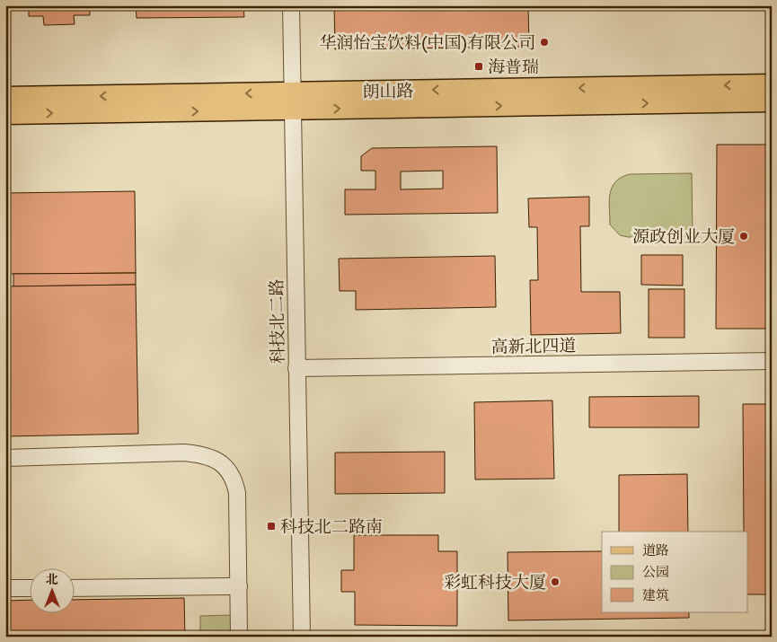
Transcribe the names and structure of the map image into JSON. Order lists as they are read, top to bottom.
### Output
{
  "streets": {
    "main road": ["朗山路"],
    "street": ["科技北二路", "高新北四道"]
  },
  "crossings": [
    ["朗山路", "科技北二路"],
    ["科技北二路", "高新北四道"]
  ],
  "places": {
    "other": ["华润怡宝饮料(中国)有限公司", "源政创业大厦", "彩虹科技大厦"],
    "transit": ["海普瑞", "科技北二路南"]
  },
  "legend": ["道路", "公园", "建筑"],
  "north": "top"
}
